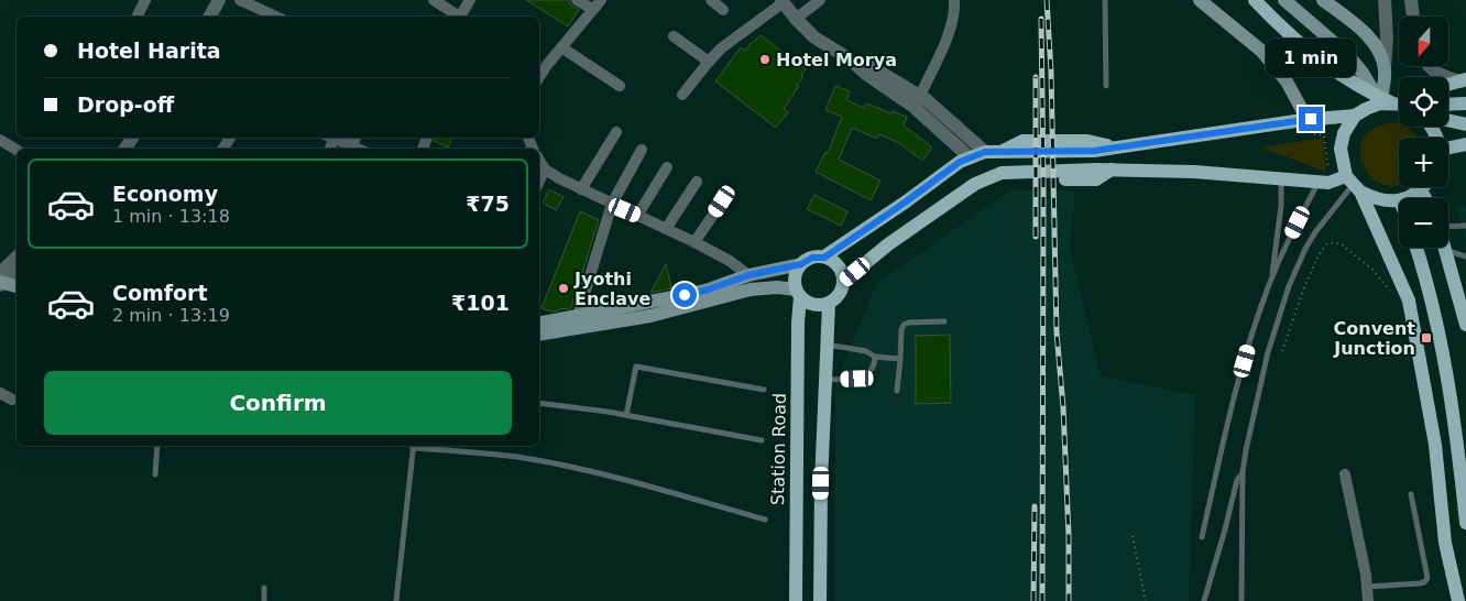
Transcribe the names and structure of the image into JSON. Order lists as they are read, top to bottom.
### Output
{
  "streets": {
    "main road": ["Station Road"]
  },
  "places": {
    "other": ["Hotel Morya", "Jyothi Enclave"],
    "transit": ["Convent Junction"]
  },
  "north": "bottom",
  "page": {
    "map_buttons": ["+", "−"],
    "banner": ["Hotel Harita", "Drop-off"],
    "bubble": "1 min",
    "list": [
      {
        "name": "Economy",
        "note": "1 min · 13:18",
        "value": "₹75"
      },
      {
        "name": "Comfort",
        "note": "2 min · 13:19",
        "value": "₹101"
      }
    ],
    "buttons": "Confirm"
  }
}
